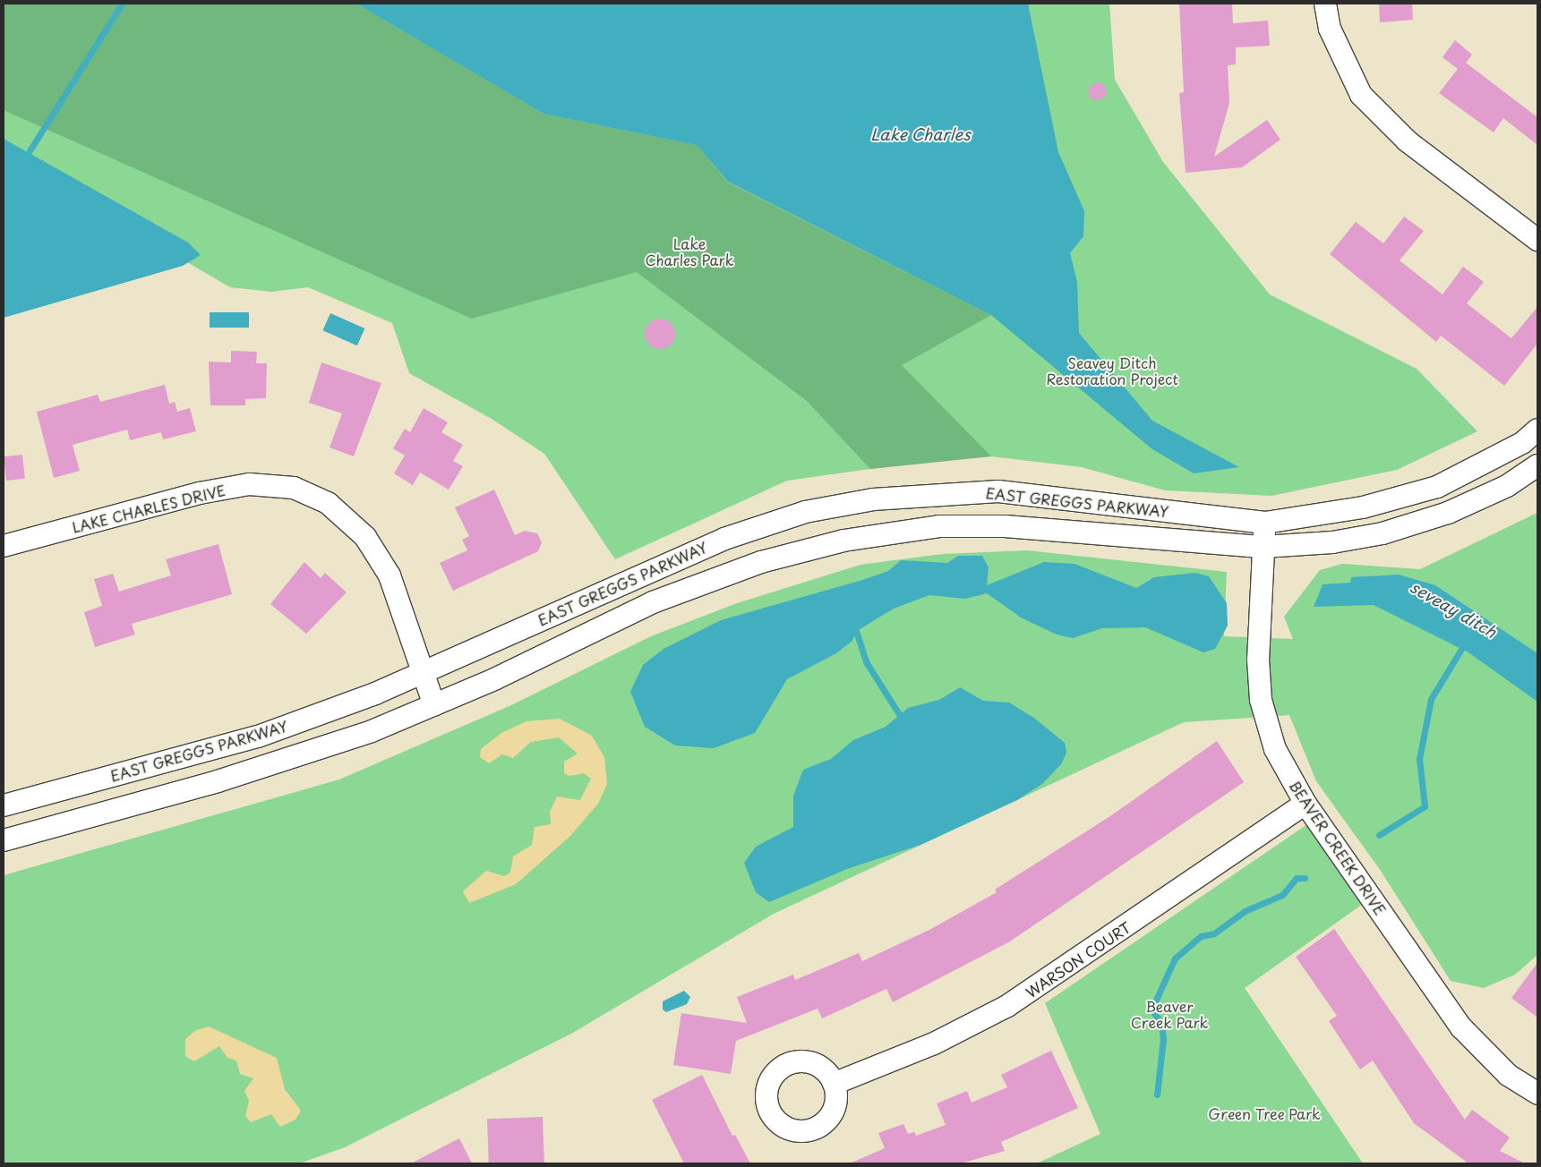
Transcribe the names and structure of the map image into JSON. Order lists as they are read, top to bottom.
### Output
{
  "streets": {
    "street": [
      "EAST GREGGS PARKWAY",
      "LAKE CHARLES DRIVE",
      "BEAVER CREEK DRIVE",
      "WARSON COURT"
    ]
  },
  "crossings": [
    ["EAST GREGGS PARKWAY", "LAKE CHARLES DRIVE"],
    ["EAST GREGGS PARKWAY", "BEAVER CREEK DRIVE"],
    ["BEAVER CREEK DRIVE", "WARSON COURT"]
  ],
  "water": ["Lake Charles", "seveay ditch"],
  "parks": [
    "Lake Charles Park",
    "Seavey Ditch Restoration Project",
    "Beaver Creek Park",
    "Green Tree Park"
  ]
}
